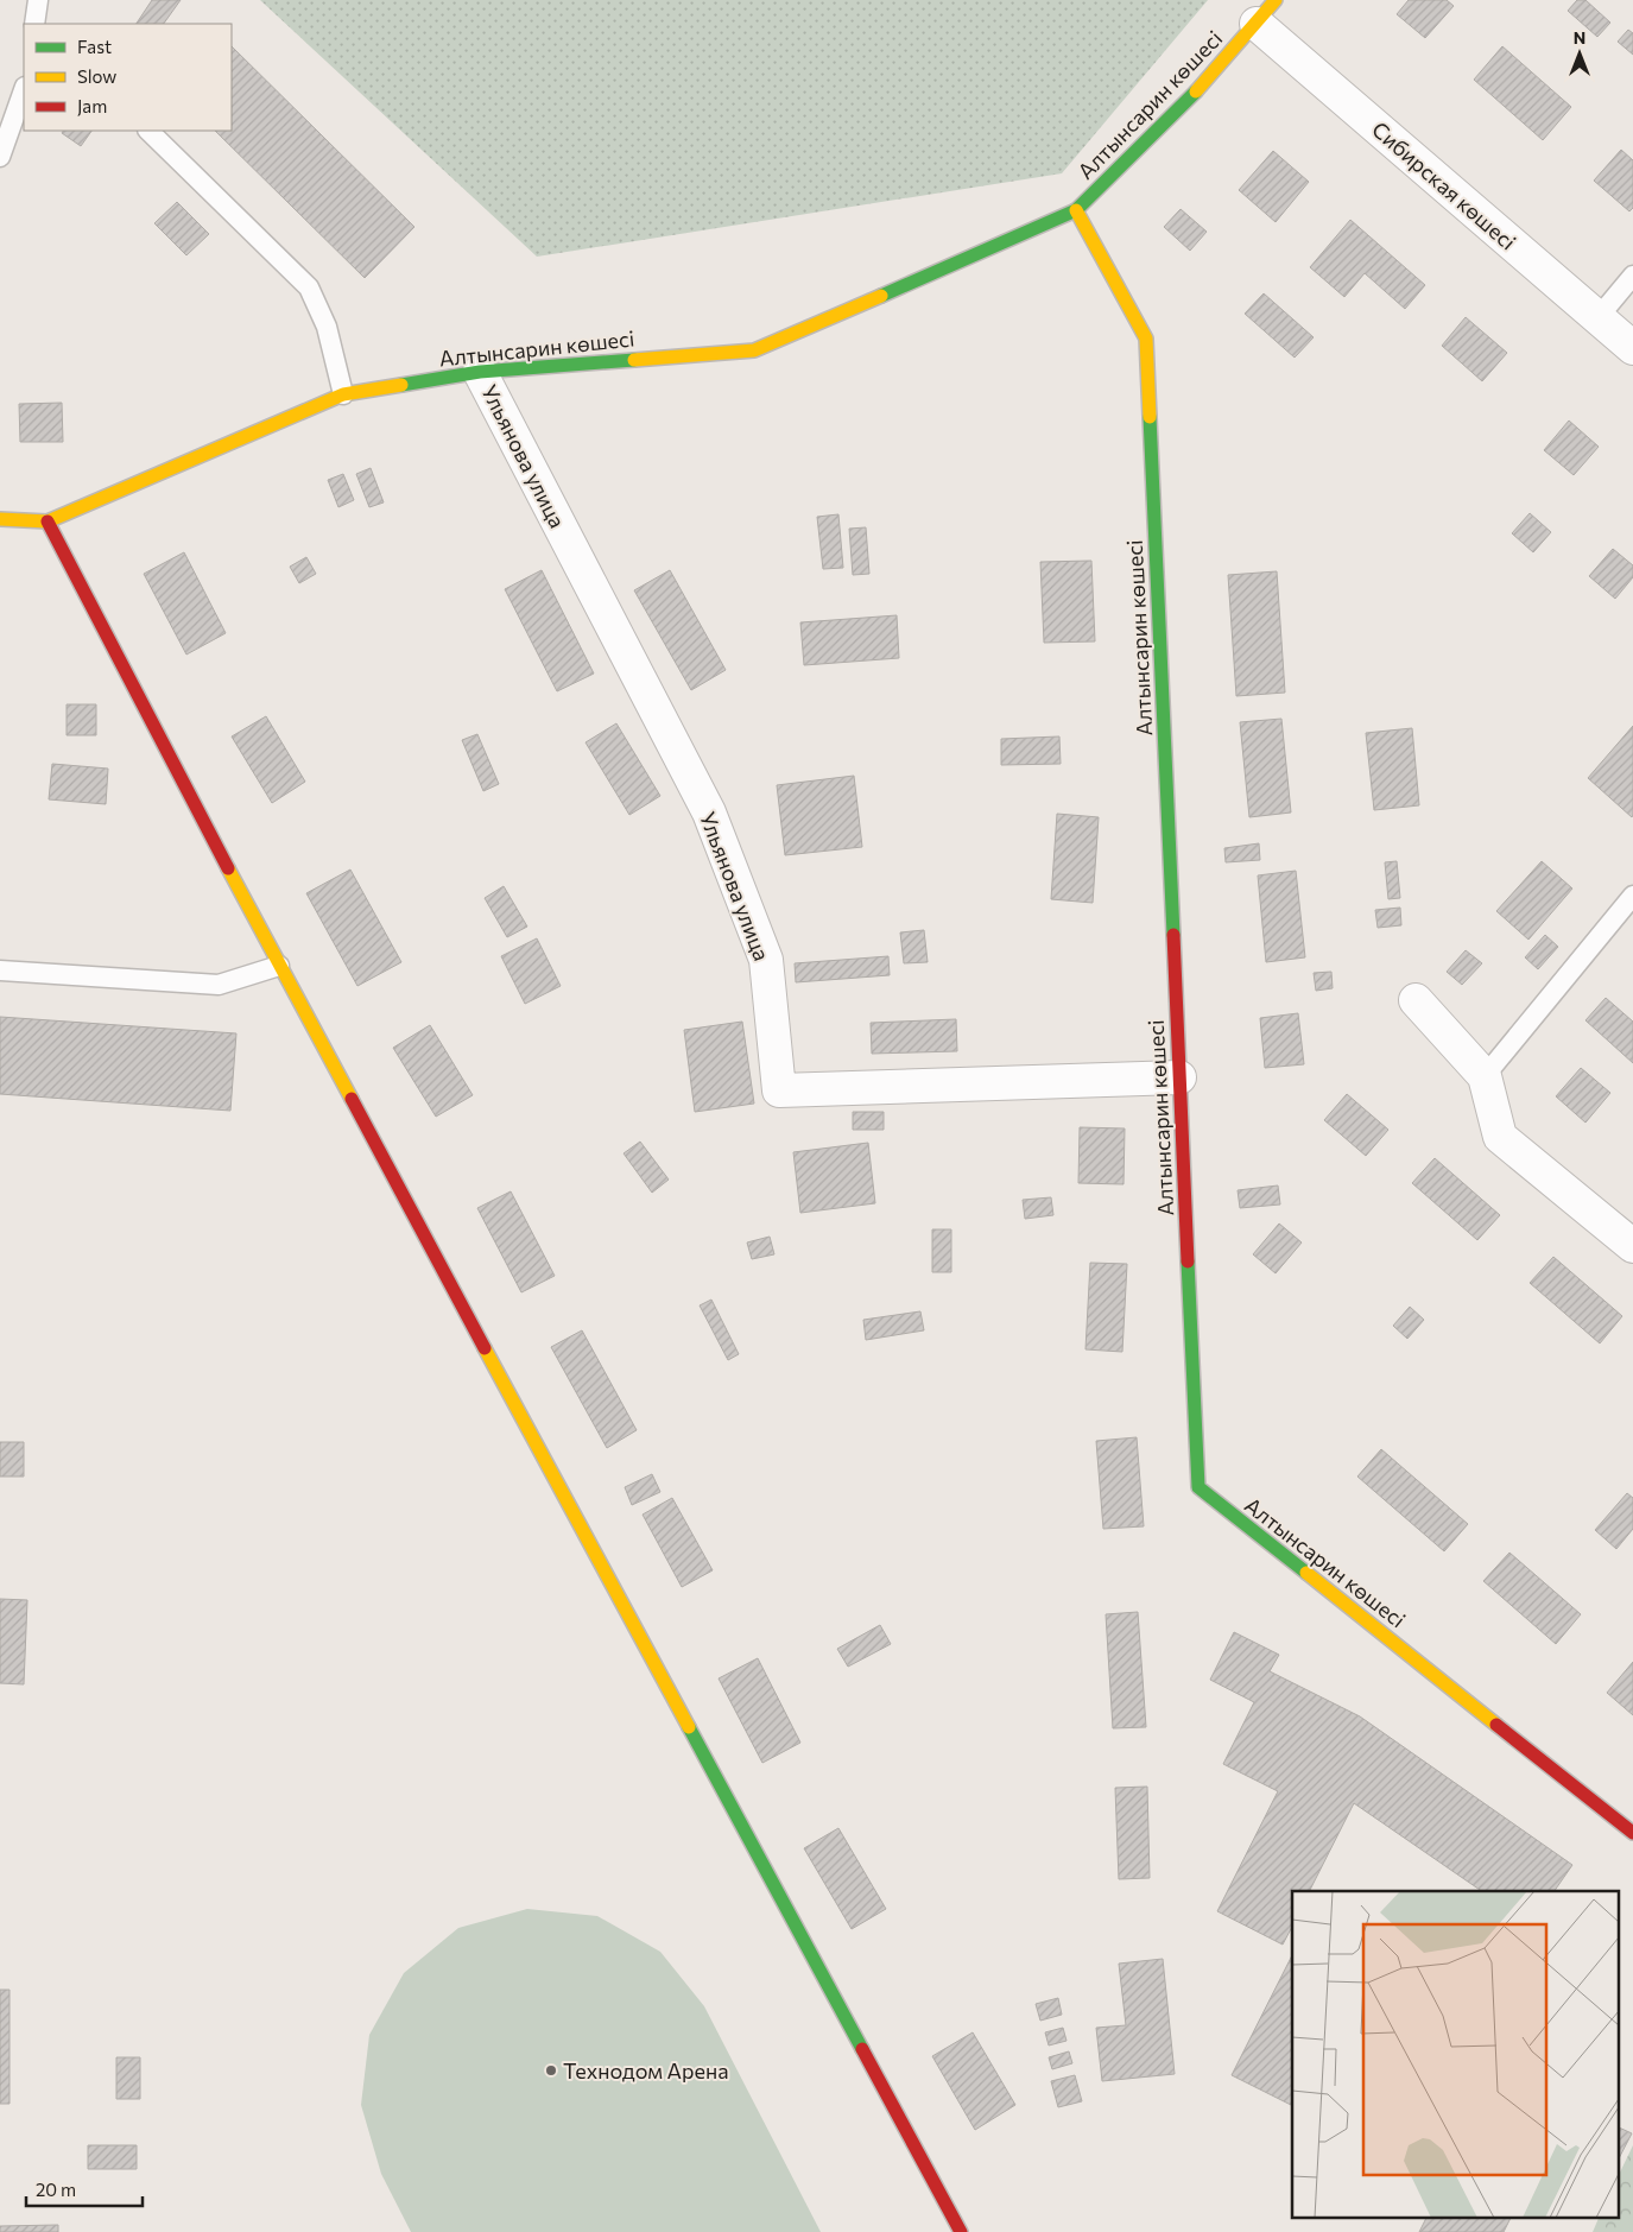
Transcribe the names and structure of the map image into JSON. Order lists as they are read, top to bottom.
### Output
{
  "streets": {
    "street": ["Алтынсарин көшесі", "Сибирская көшесі", "Ульянова улица"]
  },
  "crossings": [
    ["Алтынсарин көшесі", "Сибирская көшесі"],
    ["Алтынсарин көшесі", "Ульянова улица"]
  ],
  "places": ["Технодом Арена"],
  "legend": ["Fast", "Slow", "Jam"],
  "scale_bar": "20 m",
  "north": "top"
}
